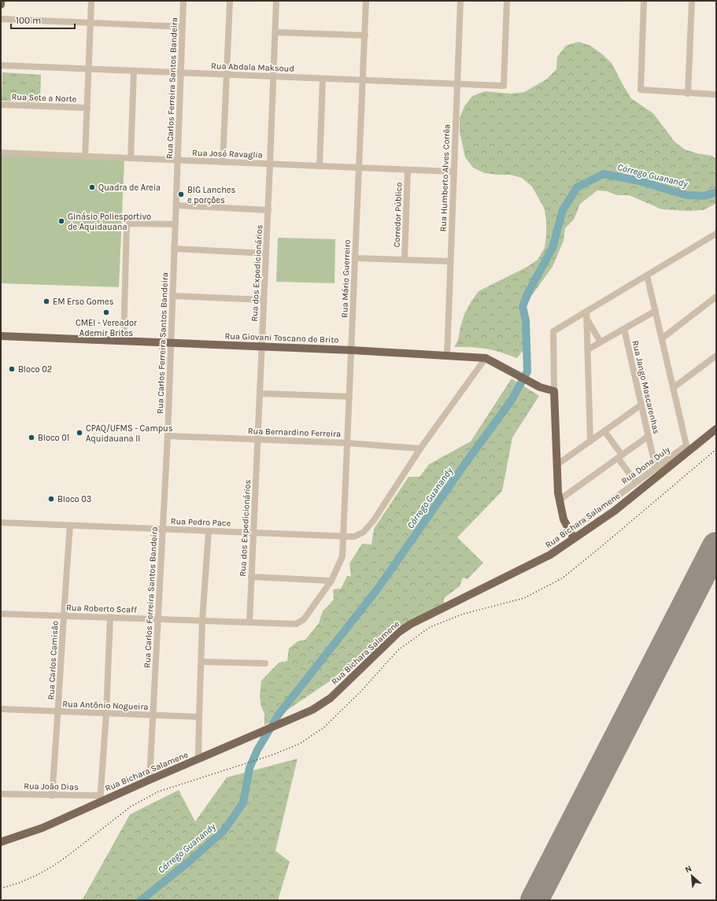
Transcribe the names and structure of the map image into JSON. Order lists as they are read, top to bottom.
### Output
{
  "streets": {
    "main road": ["Rua Giovani Toscano de Brito", "Rua Bichara Salamene"],
    "street": [
      "Rua Abdala Maksoud",
      "Rua Carlos Ferreira Santos Bandeira",
      "Rua Sete a Norte",
      "Rua José Ravaglia",
      "Rua Humberto Alves Corrêa",
      "Corredor Público",
      "Rua dos Expedicionários",
      "Rua Mário Guerreiro",
      "Rua Jango Mascarenhas",
      "Rua Bernardino Ferreira",
      "Rua Dona Duly",
      "Rua Pedro Pace",
      "Rua Roberto Scaff",
      "Rua Carlos Camisão",
      "Rua Antônio Nogueira",
      "Rua João Dias"
    ]
  },
  "crossings": [
    ["Rua Abdala Maksoud", "Rua Carlos Ferreira Santos Bandeira"],
    ["Rua Abdala Maksoud", "Rua Humberto Alves Corrêa"],
    ["Rua Abdala Maksoud", "Rua dos Expedicionários"],
    ["Rua Abdala Maksoud", "Rua Mário Guerreiro"],
    ["Rua Carlos Ferreira Santos Bandeira", "Rua José Ravaglia"],
    ["Rua Carlos Ferreira Santos Bandeira", "Rua Giovani Toscano de Brito"],
    ["Rua Carlos Ferreira Santos Bandeira", "Rua Bernardino Ferreira"],
    ["Rua Carlos Ferreira Santos Bandeira", "Rua Bichara Salamene"],
    ["Rua Carlos Ferreira Santos Bandeira", "Rua Pedro Pace"],
    ["Rua Carlos Ferreira Santos Bandeira", "Rua Roberto Scaff"],
    ["Rua Carlos Ferreira Santos Bandeira", "Rua Antônio Nogueira"],
    ["Rua José Ravaglia", "Rua Humberto Alves Corrêa"],
    ["Rua José Ravaglia", "Corredor Público"],
    ["Rua José Ravaglia", "Rua dos Expedicionários"],
    ["Rua José Ravaglia", "Rua Mário Guerreiro"],
    ["Rua Humberto Alves Corrêa", "Rua Giovani Toscano de Brito"],
    ["Rua dos Expedicionários", "Rua Giovani Toscano de Brito"],
    ["Rua dos Expedicionários", "Rua Bernardino Ferreira"],
    ["Rua dos Expedicionários", "Rua Pedro Pace"],
    ["Rua dos Expedicionários", "Rua Roberto Scaff"],
    ["Rua Mário Guerreiro", "Rua Giovani Toscano de Brito"],
    ["Rua Mário Guerreiro", "Rua Bernardino Ferreira"],
    ["Rua Mário Guerreiro", "Rua Pedro Pace"],
    ["Rua Mário Guerreiro", "Rua Roberto Scaff"],
    ["Rua Giovani Toscano de Brito", "Rua Pedro Pace"],
    ["Rua Jango Mascarenhas", "Rua Dona Duly"],
    ["Rua Bernardino Ferreira", "Rua Pedro Pace"],
    ["Rua Dona Duly", "Rua Bichara Salamene"],
    ["Rua Bichara Salamene", "Rua João Dias"],
    ["Rua Pedro Pace", "Rua Carlos Camisão"],
    ["Rua Roberto Scaff", "Rua Carlos Camisão"],
    ["Rua Carlos Camisão", "Rua Antônio Nogueira"],
    ["Rua Carlos Camisão", "Rua João Dias"]
  ],
  "water": ["Córrego Guanandy"],
  "places": [
    "Quadra de Areia",
    "BIG Lanches e porções",
    "Ginásio Poliesportivo de Aquidauana",
    "EM Erso Gomes",
    "CMEI - Vereador Ademir Brites",
    "Bloco 02",
    "CPAQ/UFMS - Campus Aquidauana II",
    "Bloco 01",
    "Bloco 03"
  ],
  "scale_bar": "100 m",
  "north": "top left"
}
